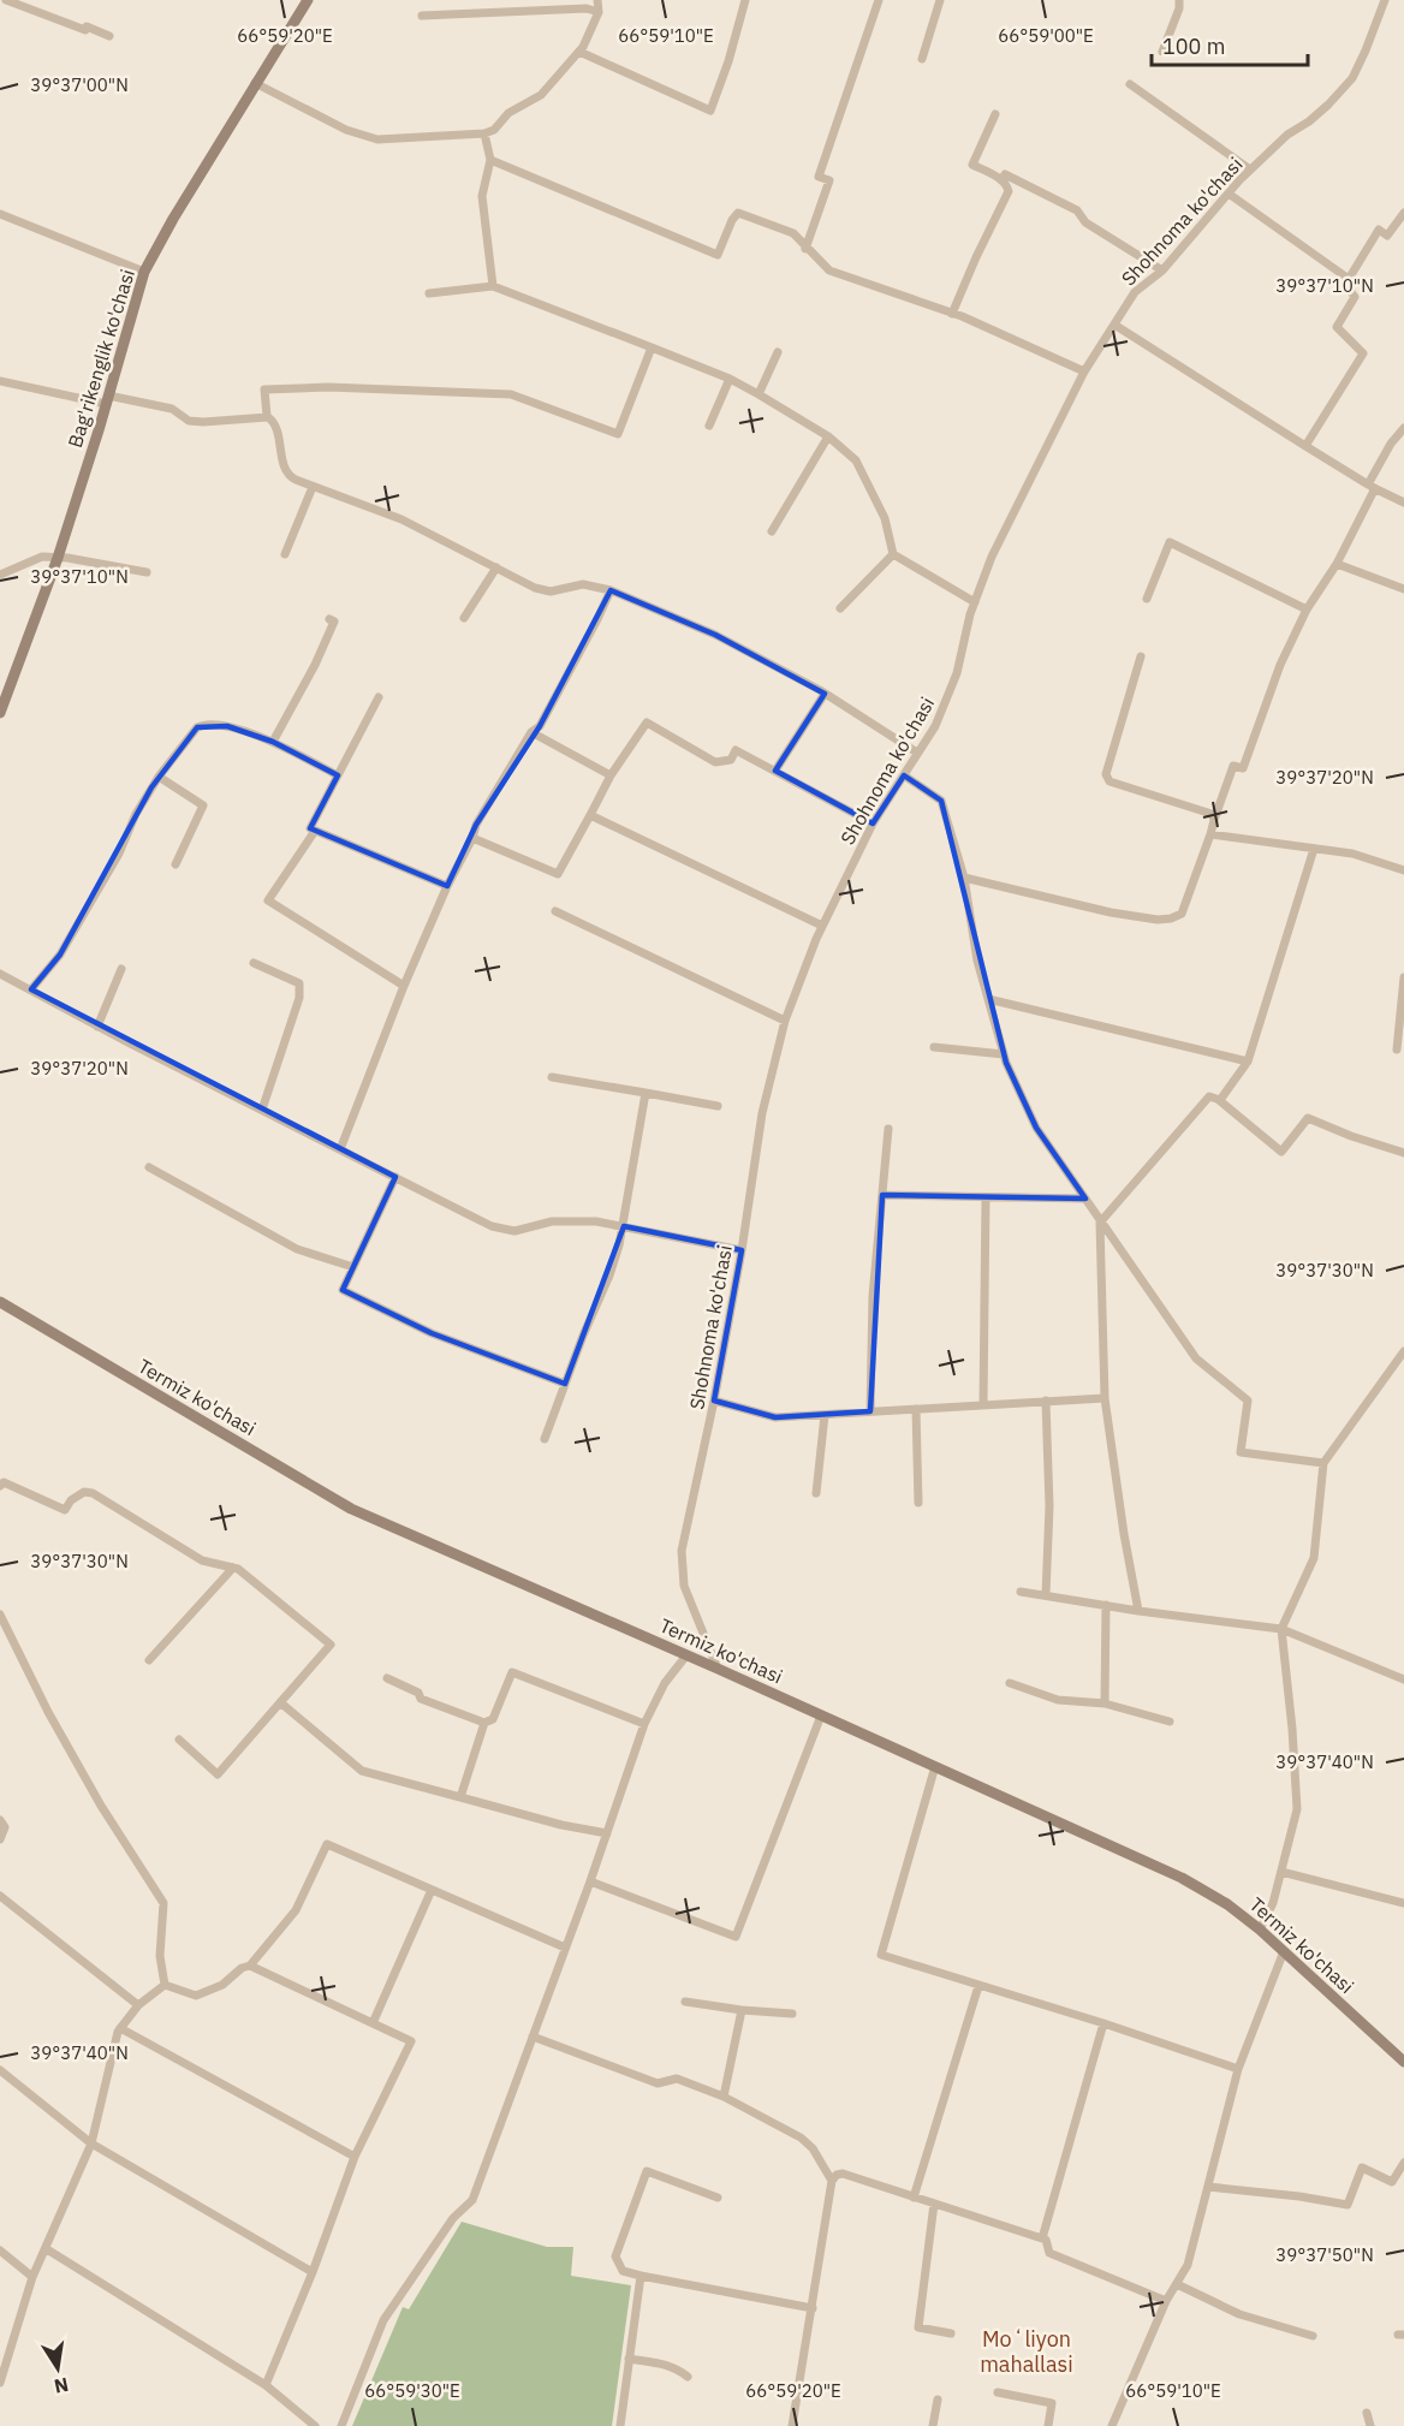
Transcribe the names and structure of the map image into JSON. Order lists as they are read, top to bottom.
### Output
{
  "streets": {
    "main road": ["Bag'rikenglik ko'chasi", "Termiz ko'chasi"],
    "street": ["Shohnoma ko'chasi"]
  },
  "crossings": [
    ["Shohnoma ko'chasi", "Termiz ko'chasi"]
  ],
  "districts": ["Moʻliyon mahallasi"],
  "scale_bar": "100 m",
  "north": "bottom",
  "coordinates": [
    "66°59'20\"E",
    "66°59'10\"E",
    "66°59'00\"E",
    "39°37'00\"N",
    "39°37'10\"N",
    "39°37'20\"N",
    "39°37'30\"N",
    "39°37'40\"N",
    "39°37'50\"N",
    "66°59'30\"E"
  ]
}
